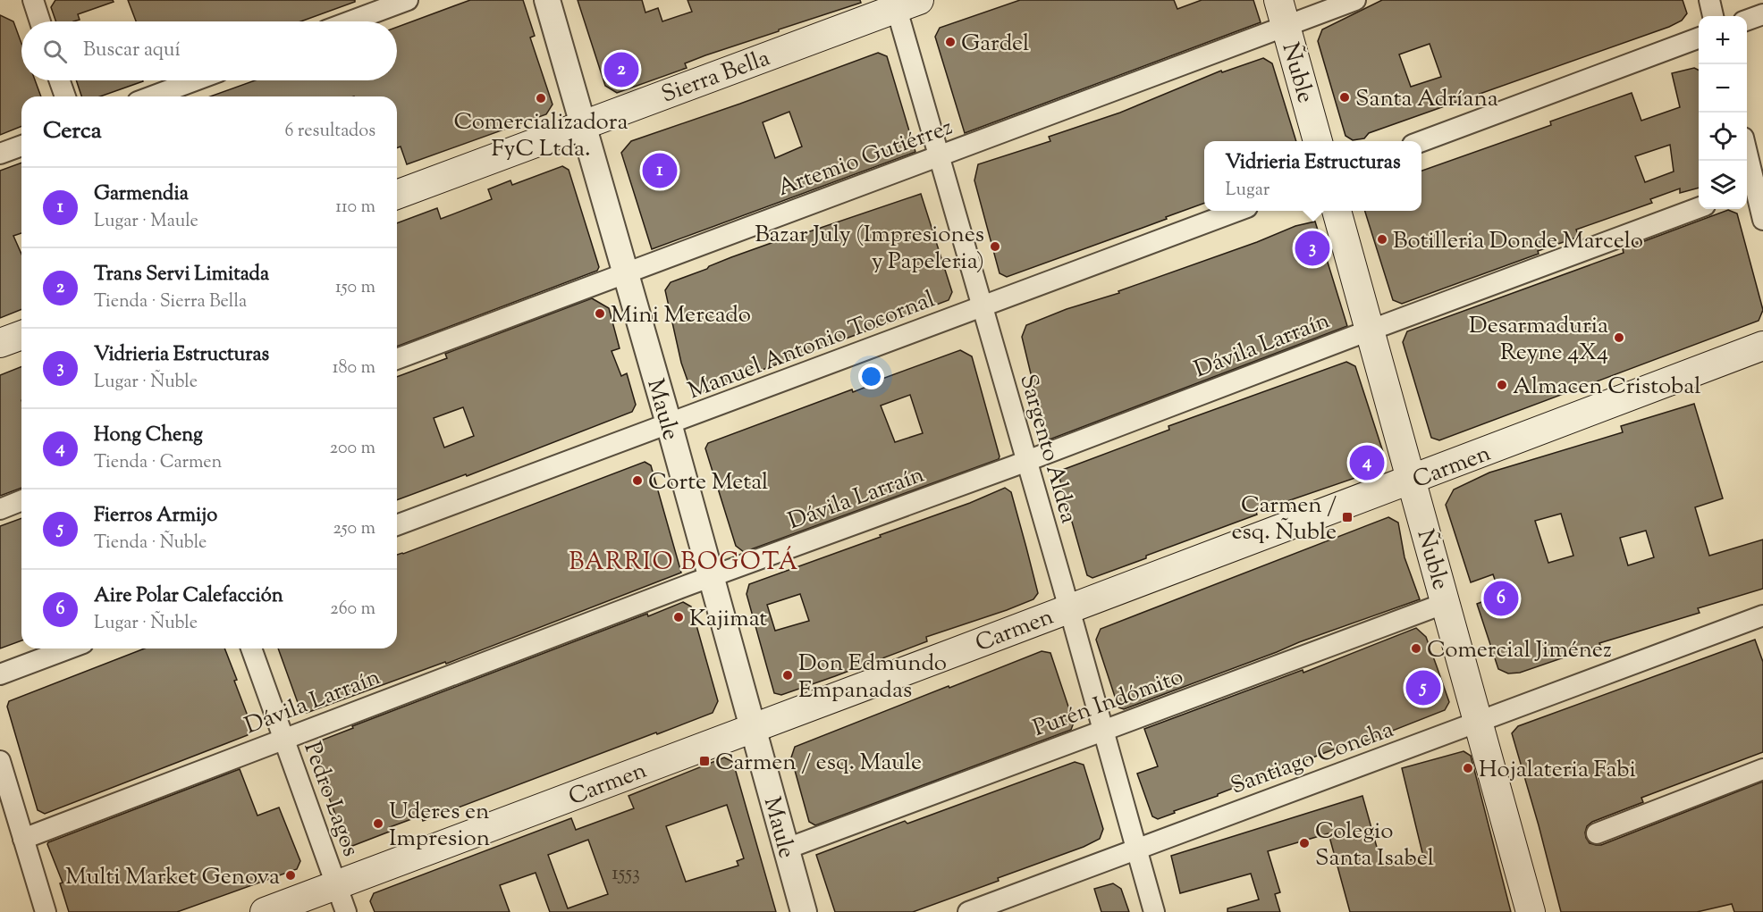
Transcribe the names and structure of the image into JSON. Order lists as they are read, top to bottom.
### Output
{
  "streets": {
    "main road": ["Ñuble", "Sierra Bella", "Carmen"],
    "street": [
      "Artemio Gutiérrez",
      "Manuel Antonio Tocornal",
      "Dávila Larraín",
      "Maule",
      "Sargento Aldea",
      "Purén Indómito",
      "Santiago Concha",
      "Pedro Lagos"
    ]
  },
  "crossings": [
    ["Ñuble", "Artemio Gutiérrez"],
    ["Ñuble", "Dávila Larraín"],
    ["Ñuble", "Carmen"],
    ["Ñuble", "Purén Indómito"],
    ["Ñuble", "Santiago Concha"],
    ["Sierra Bella", "Maule"],
    ["Sierra Bella", "Sargento Aldea"],
    ["Artemio Gutiérrez", "Maule"],
    ["Artemio Gutiérrez", "Sargento Aldea"],
    ["Manuel Antonio Tocornal", "Maule"],
    ["Manuel Antonio Tocornal", "Sargento Aldea"],
    ["Dávila Larraín", "Maule"],
    ["Dávila Larraín", "Sargento Aldea"],
    ["Dávila Larraín", "Pedro Lagos"],
    ["Maule", "Carmen"],
    ["Maule", "Purén Indómito"],
    ["Sargento Aldea", "Carmen"],
    ["Sargento Aldea", "Purén Indómito"],
    ["Sargento Aldea", "Santiago Concha"],
    ["Carmen", "Pedro Lagos"]
  ],
  "districts": ["BARRIO BOGOTÁ"],
  "places": {
    "other": [
      "Gardel",
      "Santa Adríana",
      "Comercializadora FyC Ltda.",
      "Botilleria Donde Marcelo",
      "Bazar July (Impresiones y Papeleria)",
      "Mini Mercado",
      "Desarmaduria Reyne 4X4",
      "Almacen Cristobal",
      "Corte Metal",
      "Kajimat",
      "Comercial Jiménez",
      "Don Edmundo Empanadas",
      "Hojalateria Fabi",
      "Uderes en Impresion",
      "Colegio Santa Isabel",
      "Multi Market Genova"
    ],
    "transit": ["Carmen / esq. Ñuble", "Carmen / esq. Maule"]
  },
  "house_numbers": ["1553"],
  "page": {
    "map_buttons": ["+", "−"],
    "search": "Buscar aquí",
    "pins": [
      "2",
      "1",
      "3",
      "4",
      "6",
      "5"
    ],
    "heading": ["Cerca", "6 resultados"],
    "popup": ["Vidrieria Estructuras", "Lugar"],
    "list": [
      {
        "mark": "1",
        "name": "Garmendia",
        "note": "Lugar · Maule",
        "value": "110 m"
      },
      {
        "mark": "2",
        "name": "Trans Servi Limitada",
        "note": "Tienda · Sierra Bella",
        "value": "150 m"
      },
      {
        "mark": "3",
        "name": "Vidrieria Estructuras",
        "note": "Lugar · Ñuble",
        "value": "180 m"
      },
      {
        "mark": "4",
        "name": "Hong Cheng",
        "note": "Tienda · Carmen",
        "value": "200 m"
      },
      {
        "mark": "5",
        "name": "Fierros Armijo",
        "note": "Tienda · Ñuble",
        "value": "250 m"
      },
      {
        "mark": "6",
        "name": "Aire Polar Calefacción",
        "note": "Lugar · Ñuble",
        "value": "260 m"
      }
    ]
  }
}
